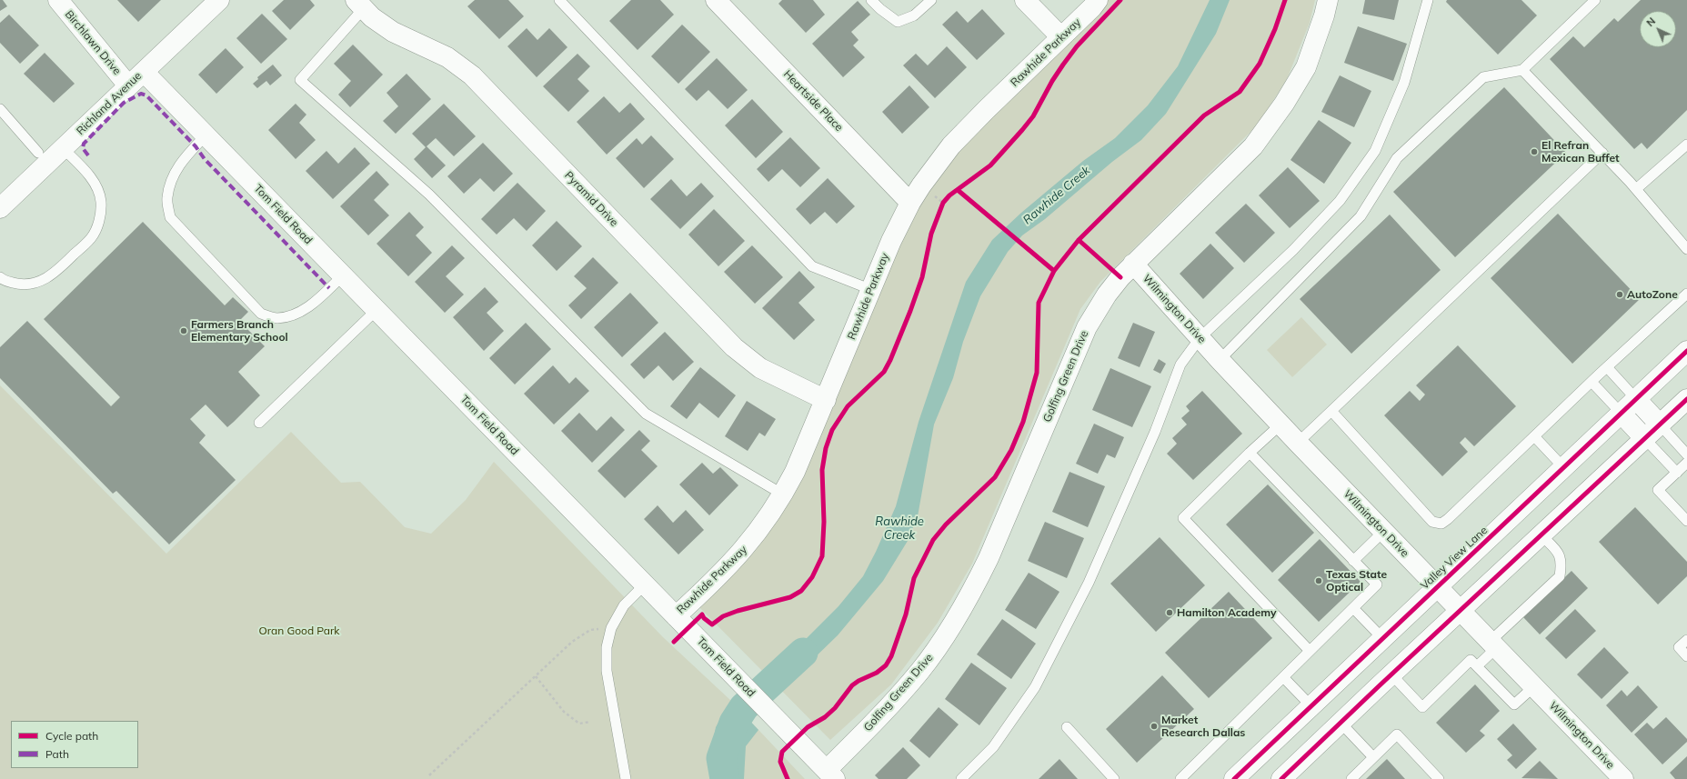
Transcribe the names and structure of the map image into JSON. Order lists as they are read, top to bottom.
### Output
{
  "streets": {
    "street": [
      "Birchlawn Drive",
      "Rawhide Parkway",
      "Heartside Place",
      "Richland Avenue",
      "Pyramid Drive",
      "Tom Field Road",
      "Wilmington Drive",
      "Golfing Green Drive",
      "Valley View Lane"
    ]
  },
  "crossings": [
    ["Birchlawn Drive", "Richland Avenue"],
    ["Rawhide Parkway", "Heartside Place"],
    ["Rawhide Parkway", "Pyramid Drive"],
    ["Rawhide Parkway", "Tom Field Road"],
    ["Richland Avenue", "Tom Field Road"],
    ["Tom Field Road", "Golfing Green Drive"],
    ["Wilmington Drive", "Golfing Green Drive"],
    ["Wilmington Drive", "Valley View Lane"]
  ],
  "water": ["Rawhide Creek"],
  "parks": ["Oran Good Park"],
  "places": [
    "El Refran Mexican Buffet",
    "AutoZone",
    "Farmers Branch Elementary School",
    "Texas State Optical",
    "Hamilton Academy",
    "Market Research Dallas"
  ],
  "legend": ["Cycle path", "Path"],
  "north": "top left"
}
